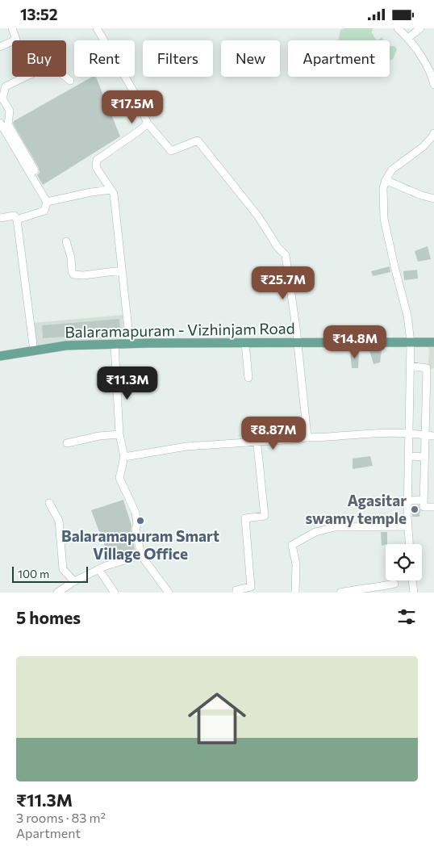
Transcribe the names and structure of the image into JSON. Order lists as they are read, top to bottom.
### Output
{
  "streets": {
    "main road": ["Balaramapuram - Vizhinjam Road"]
  },
  "places": ["Agasitar swamy temple", "Balaramapuram Smart Village Office"],
  "scale_bar": "100 m",
  "page": {
    "status": "13:52",
    "chip": [
      "Buy",
      "Rent",
      "Filters",
      "New",
      "Apartment"
    ],
    "price": [
      "₹17.5M",
      "₹25.7M",
      "₹14.8M",
      "₹11.3M",
      "₹8.87M"
    ],
    "scale": "100 m",
    "heading": "5 homes",
    "list": [
      {
        "name": "₹11.3M",
        "note": "3 rooms · 83 m² · Apartment"
      }
    ]
  }
}
